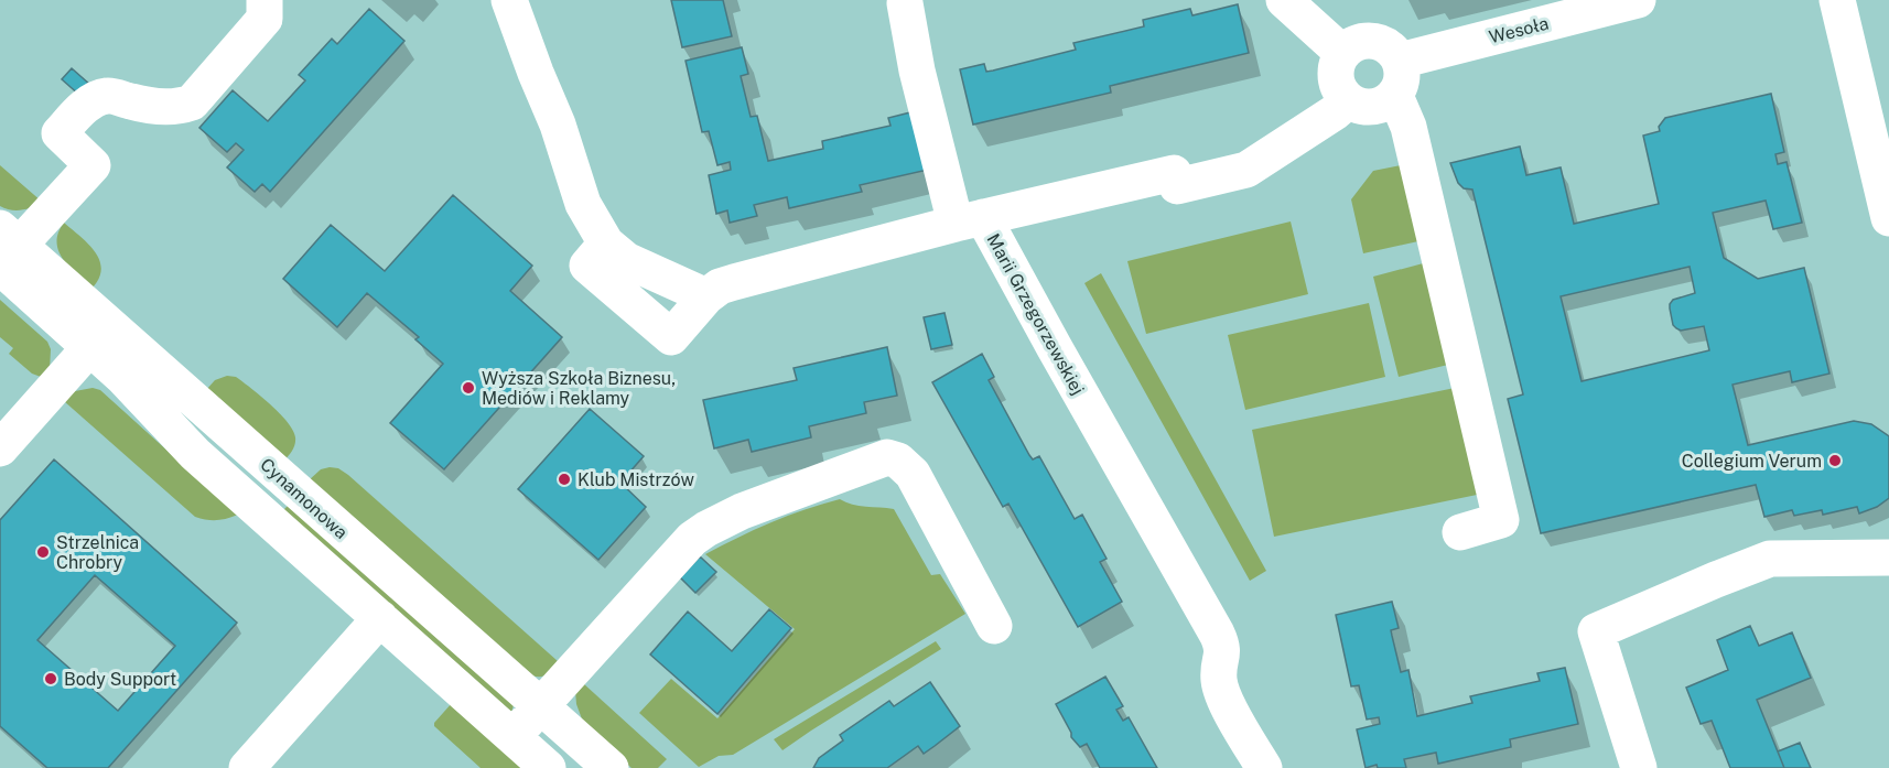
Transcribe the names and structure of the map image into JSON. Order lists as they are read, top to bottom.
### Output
{
  "streets": {
    "street": ["Wesoła", "Marii Grzegorzewskiej", "Cynamonowa"]
  },
  "crossings": [
    ["Wesoła", "Marii Grzegorzewskiej"]
  ],
  "places": [
    "Wyższa Szkoła Biznesu, Mediów i Reklamy",
    "Collegium Verum",
    "Klub Mistrzów",
    "Strzelnica Chrobry",
    "Body Support"
  ]
}
